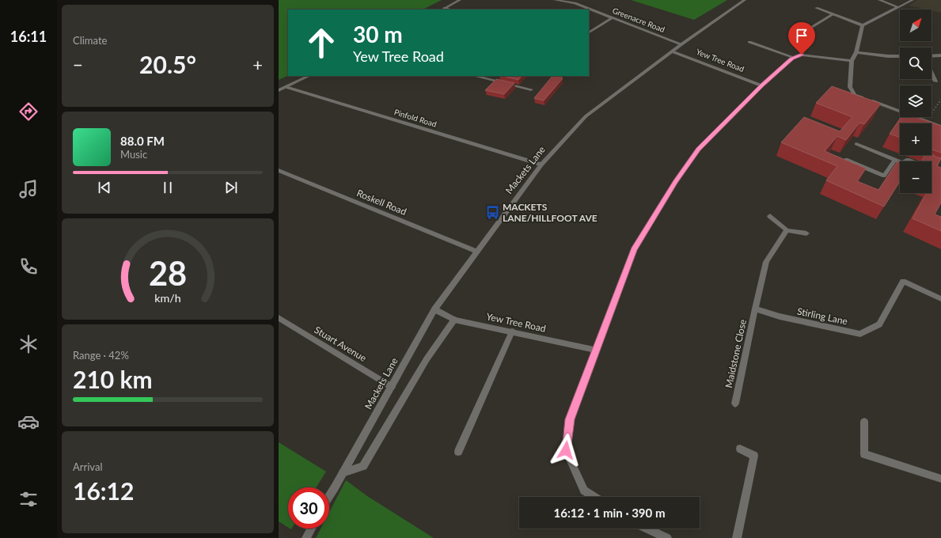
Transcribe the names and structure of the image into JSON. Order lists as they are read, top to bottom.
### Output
{
  "streets": {
    "street": [
      "Greenacre Road",
      "Yew Tree Road",
      "Pinfold Road",
      "Mackets Lane",
      "Roskell Road",
      "Stirling Lane",
      "Stuart Avenue",
      "Maidstone Close"
    ]
  },
  "crossings": [
    ["Greenacre Road", "Mackets Lane"],
    ["Yew Tree Road", "Mackets Lane"],
    ["Pinfold Road", "Mackets Lane"],
    ["Mackets Lane", "Roskell Road"],
    ["Mackets Lane", "Stuart Avenue"],
    ["Stirling Lane", "Maidstone Close"]
  ],
  "places": {
    "bus stop": ["MACKETS LANE/HILLFOOT AVE"]
  },
  "north": "top right",
  "page": {
    "tabs": "16:11",
    "tile": [
      "Climate",
      ["Range · 42%", "210 km"],
      ["Arrival", "16:12"]
    ],
    "map_buttons": ["+", "−"],
    "turn": ["30 m", "Yew Tree Road"],
    "heat": ["−", "20.5°", "+"],
    "song": ["88.0 FM", "Music"],
    "limit": "30",
    "trip": "16:12 · 1 min · 390 m",
    "gauge": ["28", "km/h"]
  }
}
